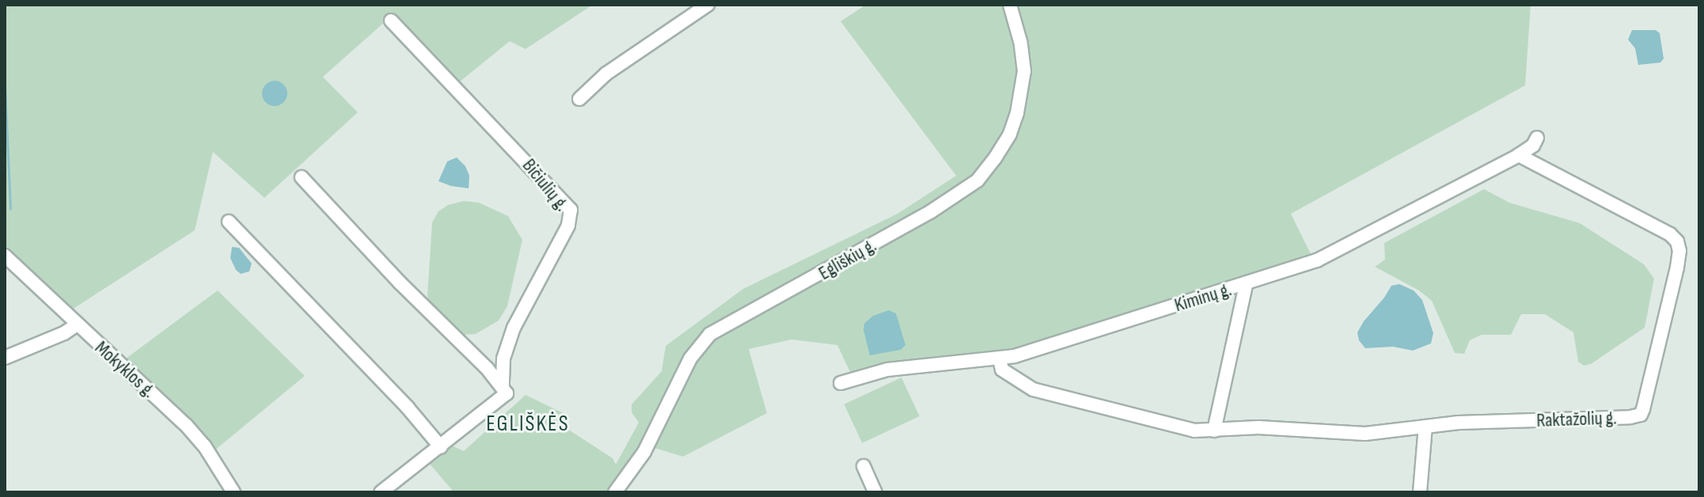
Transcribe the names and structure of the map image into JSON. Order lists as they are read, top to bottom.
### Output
{
  "streets": {
    "street": [
      "Bičiulių g.",
      "Egliškių g.",
      "Kiminų g.",
      "Mokyklos g.",
      "Raktažolių g."
    ]
  },
  "crossings": [
    ["Kiminų g.", "Raktažolių g."]
  ],
  "districts": ["EGLIŠKĖS"]
}
